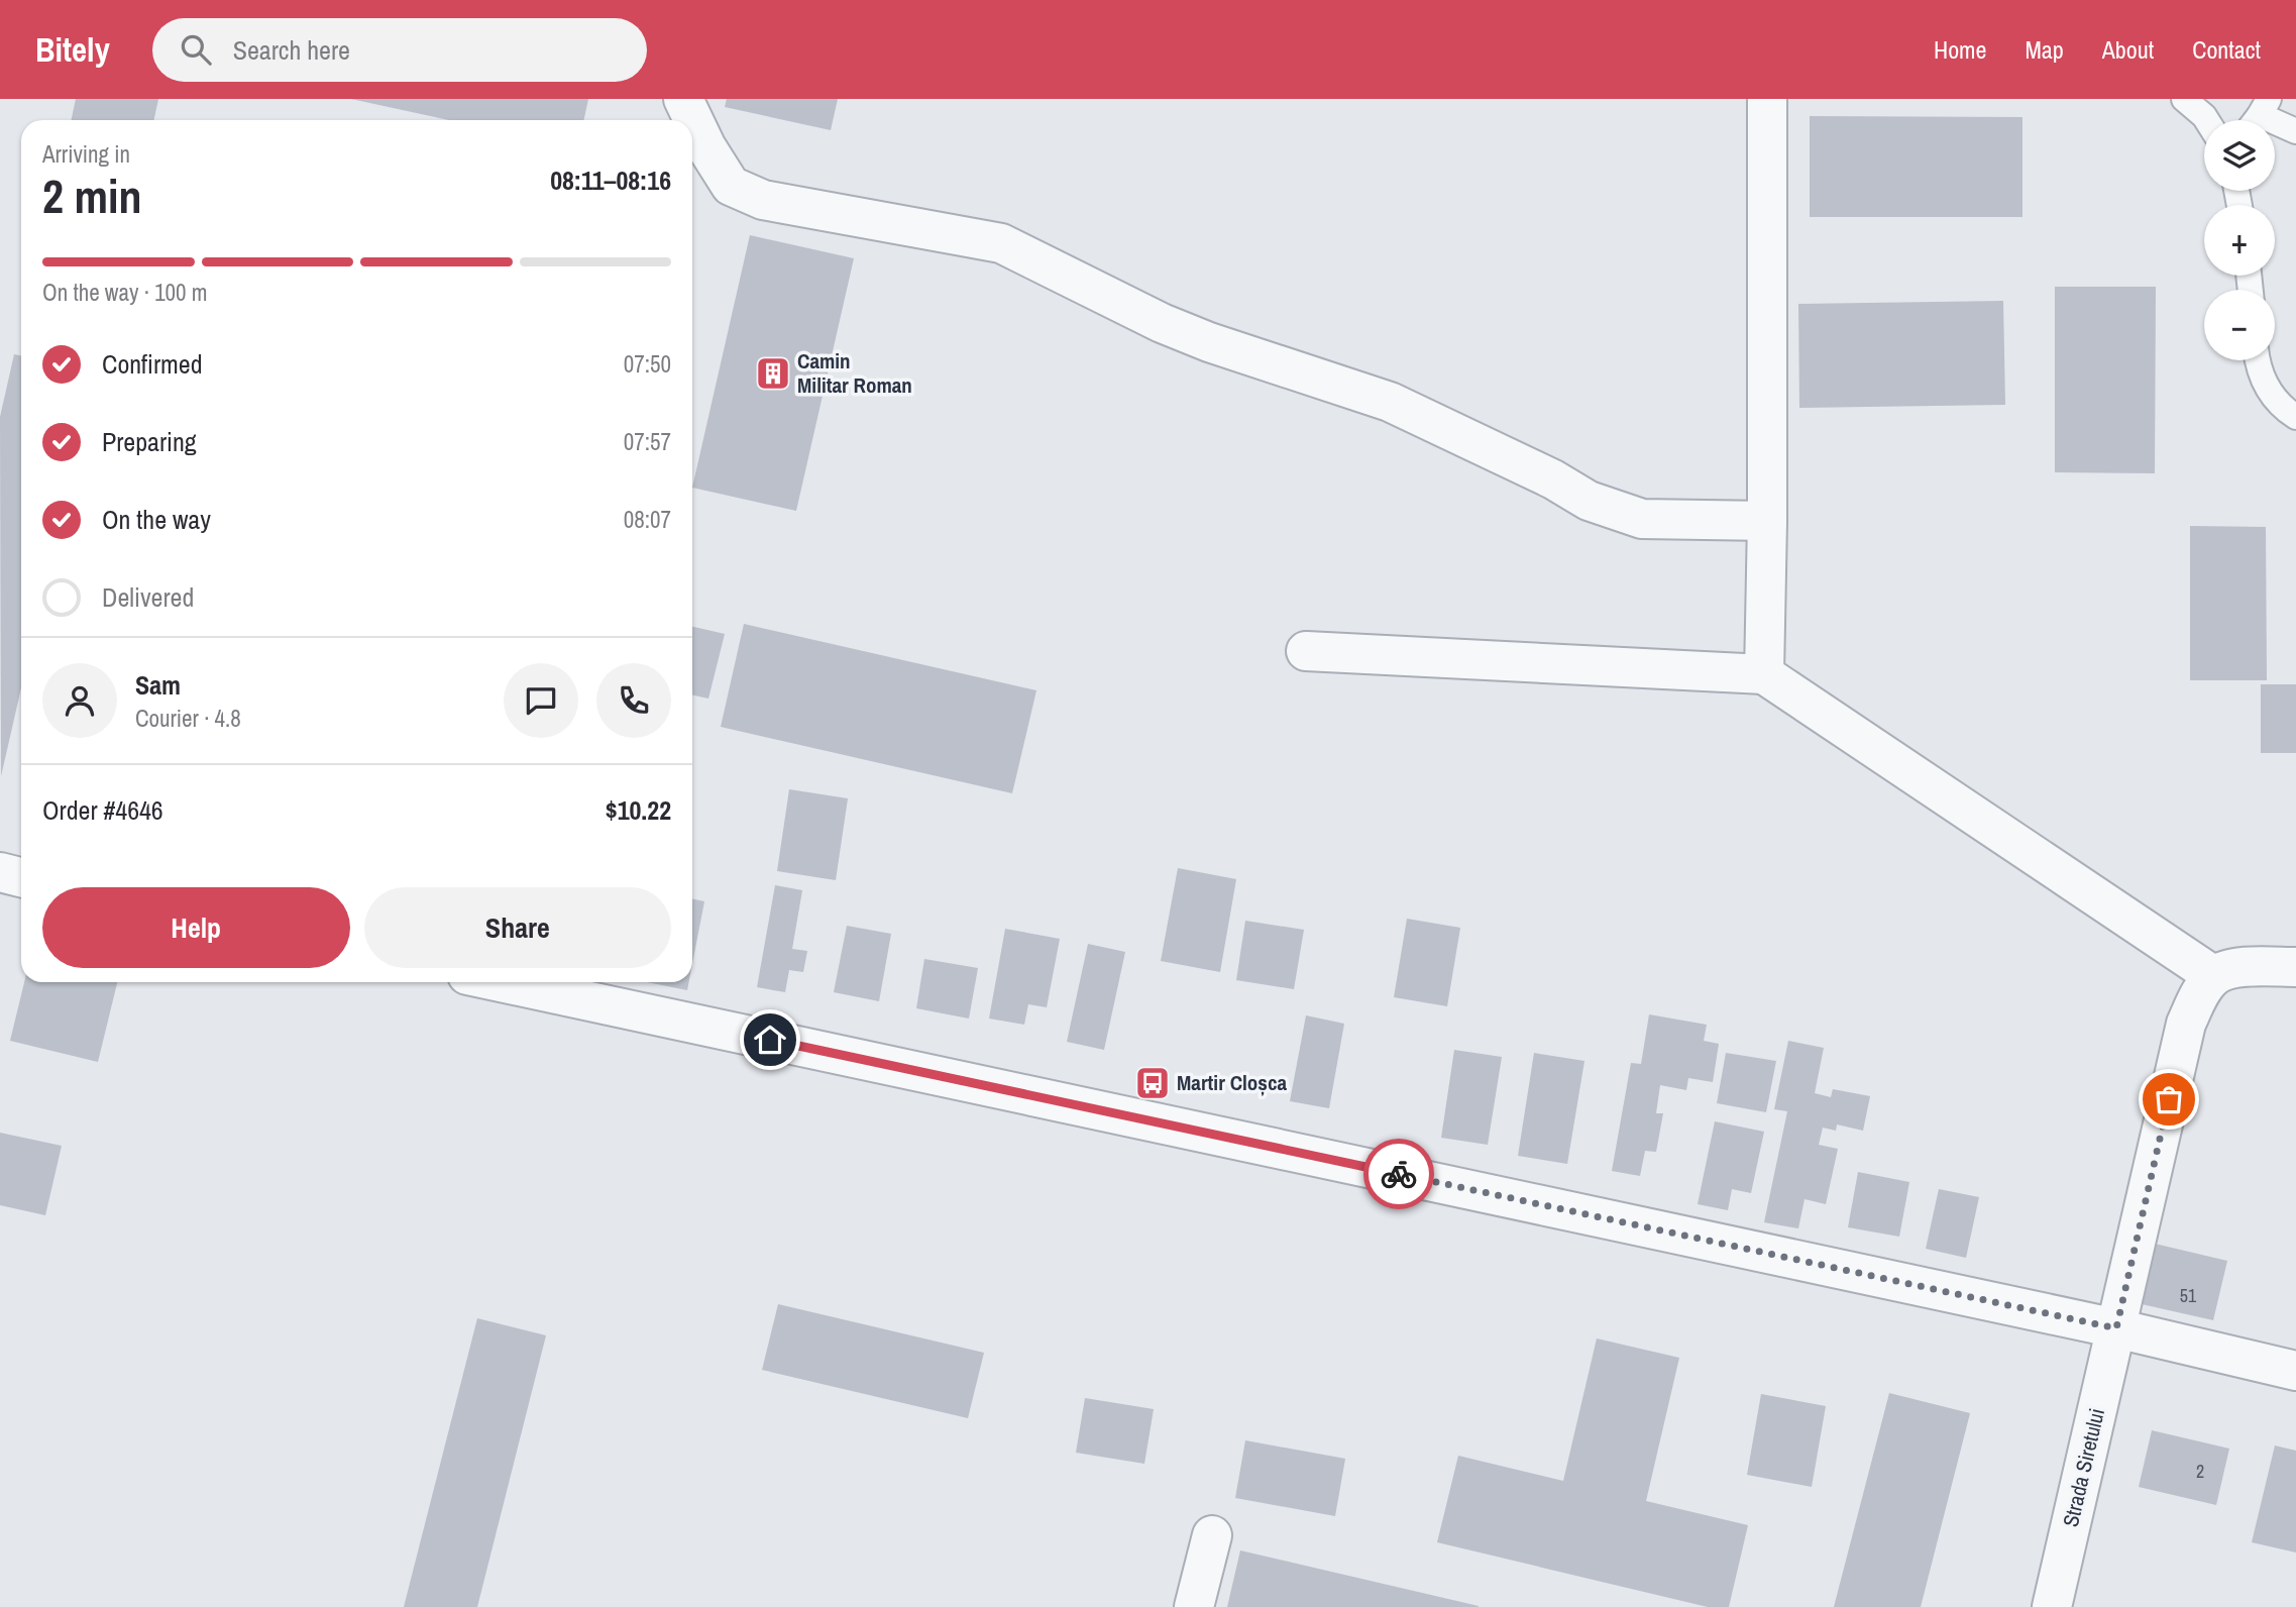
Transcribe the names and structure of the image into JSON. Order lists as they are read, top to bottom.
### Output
{
  "streets": {
    "street": ["Strada Siretului"]
  },
  "places": {
    "building": ["Camin Militar Roman"],
    "bus stop": ["Martir Cloșca"]
  },
  "house_numbers": ["51", "2"],
  "page": {
    "header": "Bitely",
    "search": "Search here",
    "nav": [
      "Home",
      "Map",
      "About",
      "Contact"
    ],
    "map_buttons": ["+", "−"],
    "heading": ["2 min", "Arriving in", "08:11–08:16"],
    "panel": [
      "Sam",
      "Courier · 4.8",
      "Order #4646",
      "$10.22"
    ],
    "bar": "On the way · 100 m",
    "list": [
      ["Confirmed", "07:50"],
      ["Preparing", "07:57"],
      ["On the way", "08:07"],
      "Delivered"
    ],
    "buttons": ["Help", "Share"]
  }
}
